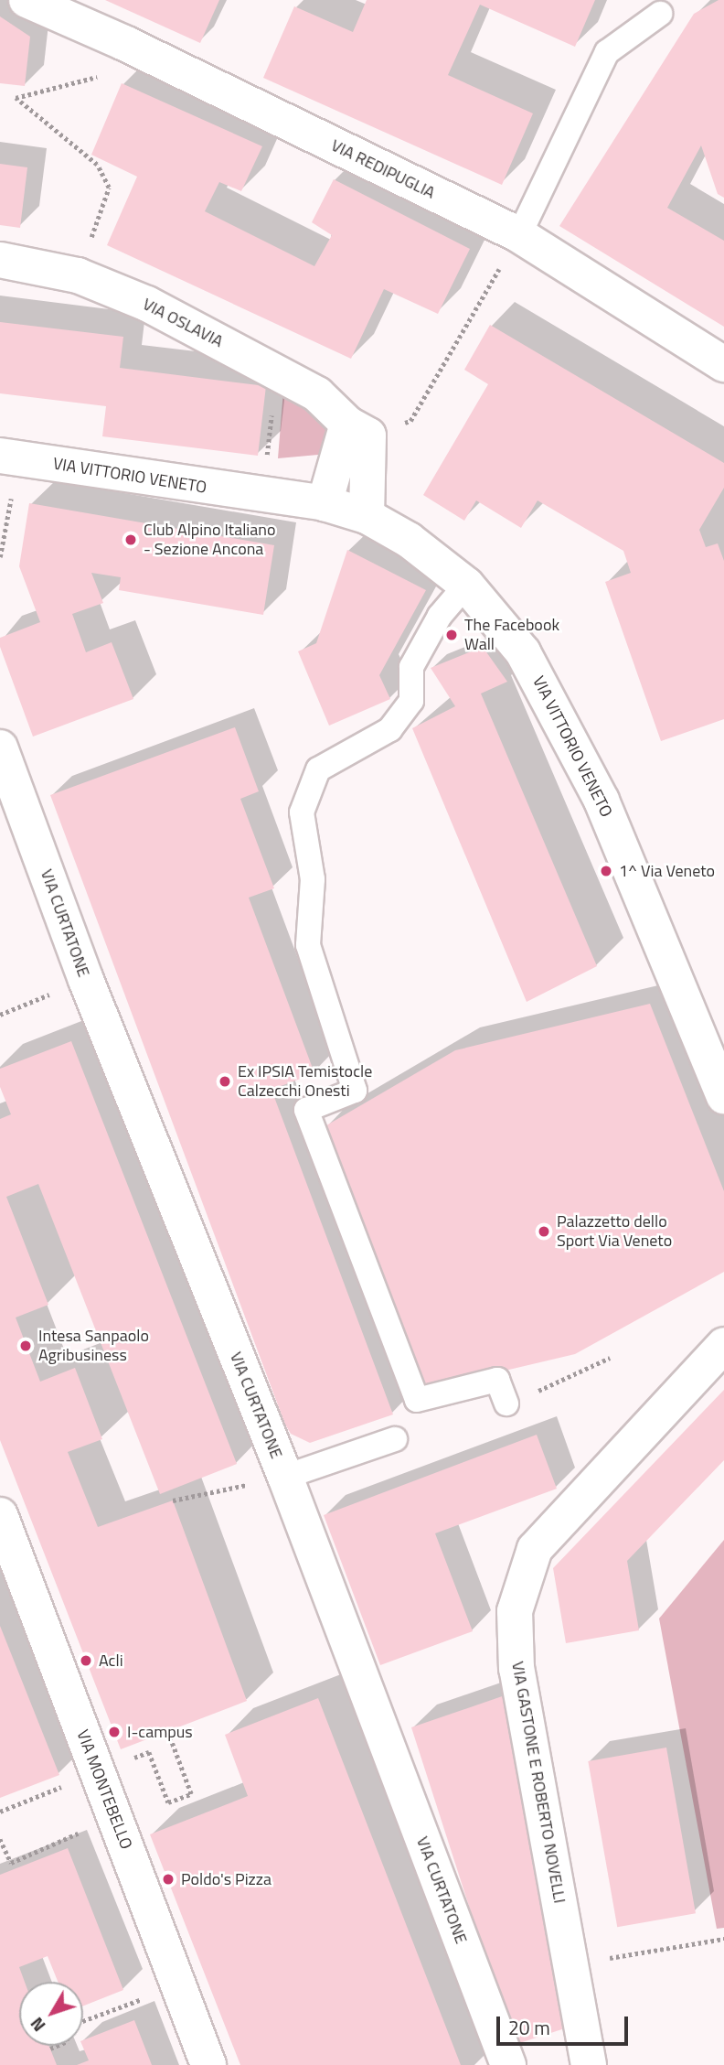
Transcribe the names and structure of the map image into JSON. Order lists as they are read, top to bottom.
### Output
{
  "streets": {
    "street": [
      "VIA REDIPUGLIA",
      "VIA OSLAVIA",
      "VIA VITTORIO VENETO",
      "VIA CURTATONE",
      "VIA GASTONE E ROBERTO NOVELLI",
      "VIA MONTEBELLO"
    ]
  },
  "places": [
    "Club Alpino Italiano - Sezione Ancona",
    "The Facebook Wall",
    "1^ Via Veneto",
    "Ex IPSIA Temistocle Calzecchi Onesti",
    "Palazzetto dello Sport Via Veneto",
    "Intesa Sanpaolo Agribusiness",
    "Acli",
    "I-campus",
    "Poldo's Pizza"
  ],
  "scale_bar": "20 m",
  "north": "bottom left"
}
